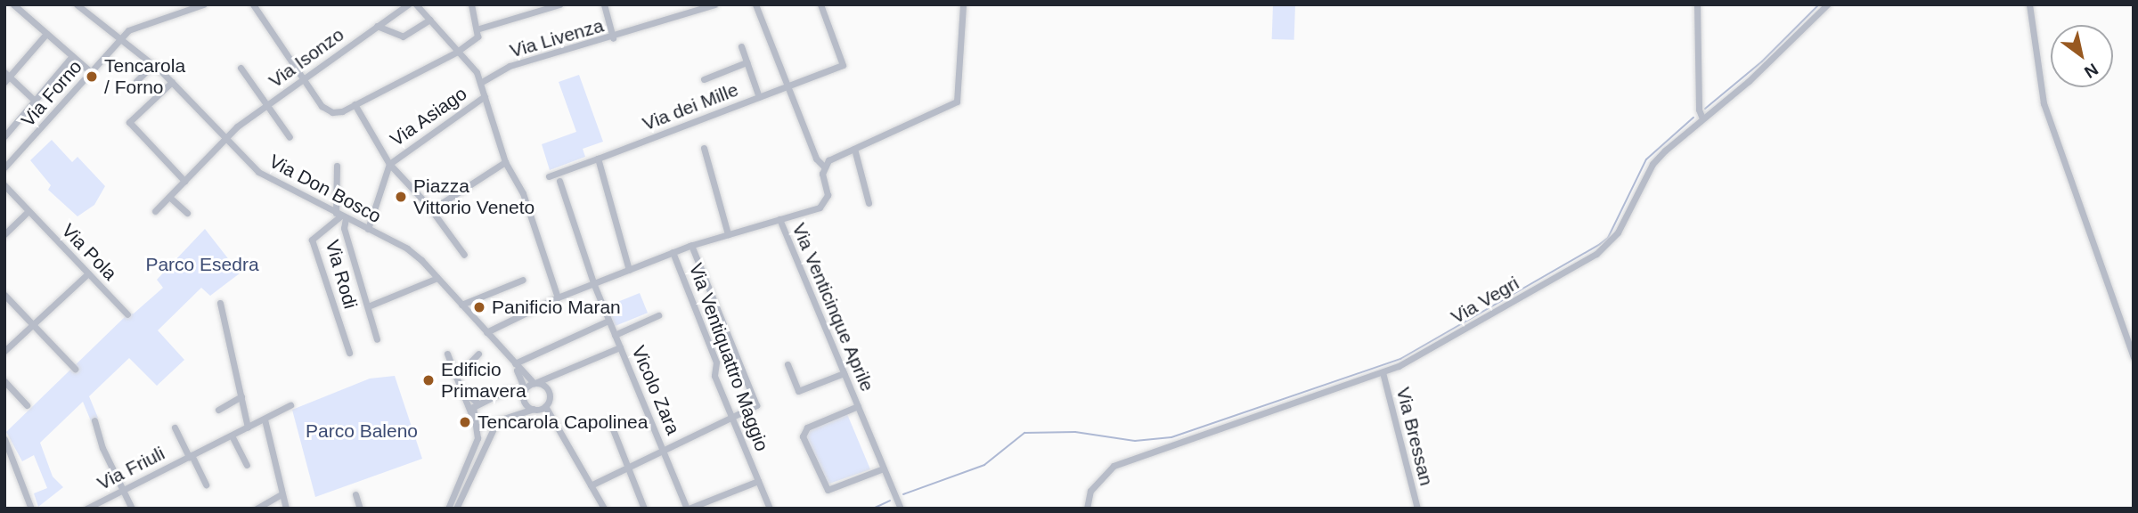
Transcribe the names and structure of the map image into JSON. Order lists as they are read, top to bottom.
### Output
{
  "streets": {
    "street": [
      "Via Livenza",
      "Via Isonzo",
      "Via Forno",
      "Via dei Mille",
      "Via Asiago",
      "Via Don Bosco",
      "Via Pola",
      "Via Rodi",
      "Via Vegri",
      "Via Venticinque Aprile",
      "Via Ventiquattro Maggio",
      "Vicolo Zara",
      "Via Bressan",
      "Via Friuli"
    ]
  },
  "crossings": [
    ["Via Isonzo", "Via Don Bosco"],
    ["Via Forno", "Via Don Bosco"],
    ["Via Don Bosco", "Via Rodi"],
    ["Via Vegri", "Via Bressan"]
  ],
  "parks": ["Parco Esedra", "Parco Baleno"],
  "places": [
    "Tencarola / Forno",
    "Piazza Vittorio Veneto",
    "Panificio Maran",
    "Edificio Primavera",
    "Tencarola Capolinea"
  ],
  "north": "bottom right"
}
